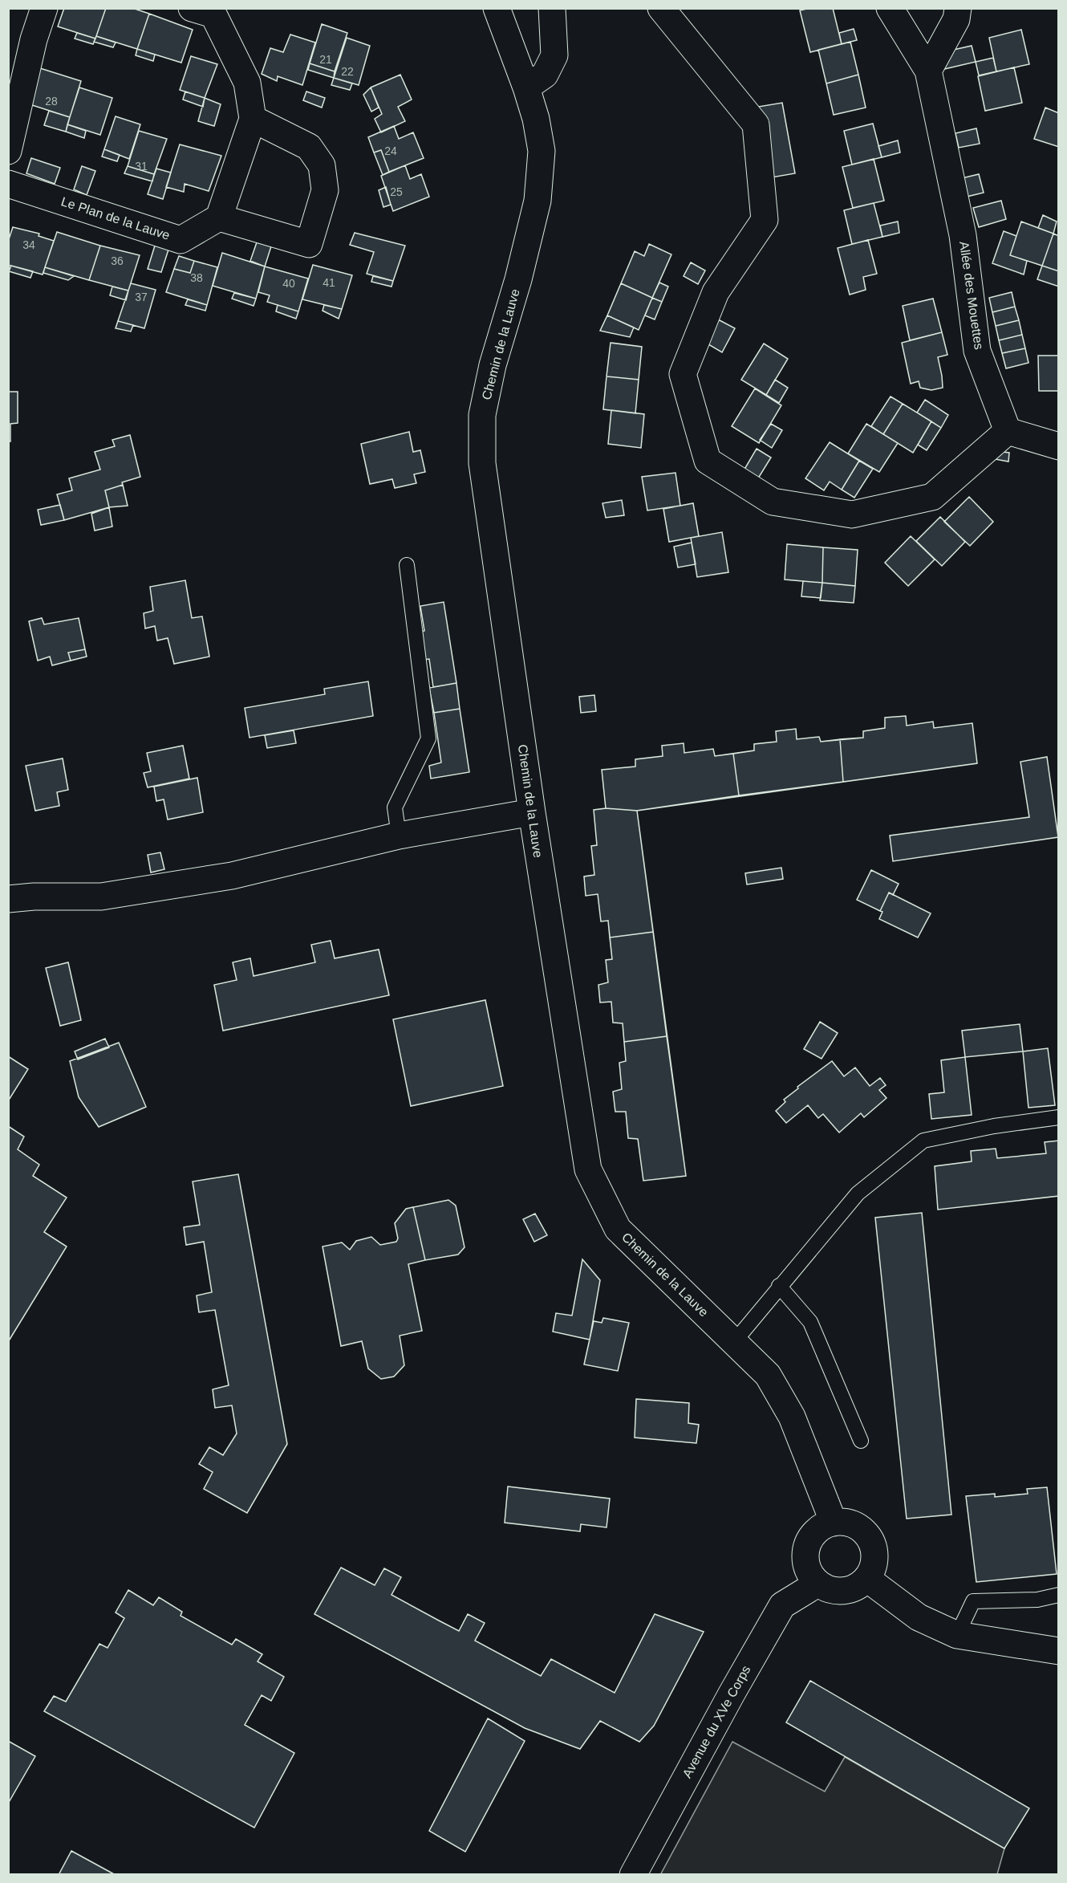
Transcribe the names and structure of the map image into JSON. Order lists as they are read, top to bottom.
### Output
{
  "streets": {
    "street": [
      "Le Plan de la Lauve",
      "Allée des Mouettes",
      "Chemin de la Lauve",
      "Avenue du XVe Corps"
    ]
  },
  "crossings": [
    ["Chemin de la Lauve", "Avenue du XVe Corps"]
  ],
  "house_numbers": [
    "21",
    "22",
    "28",
    "24",
    "31",
    "25",
    "34",
    "36",
    "38",
    "41",
    "40",
    "37"
  ]
}
